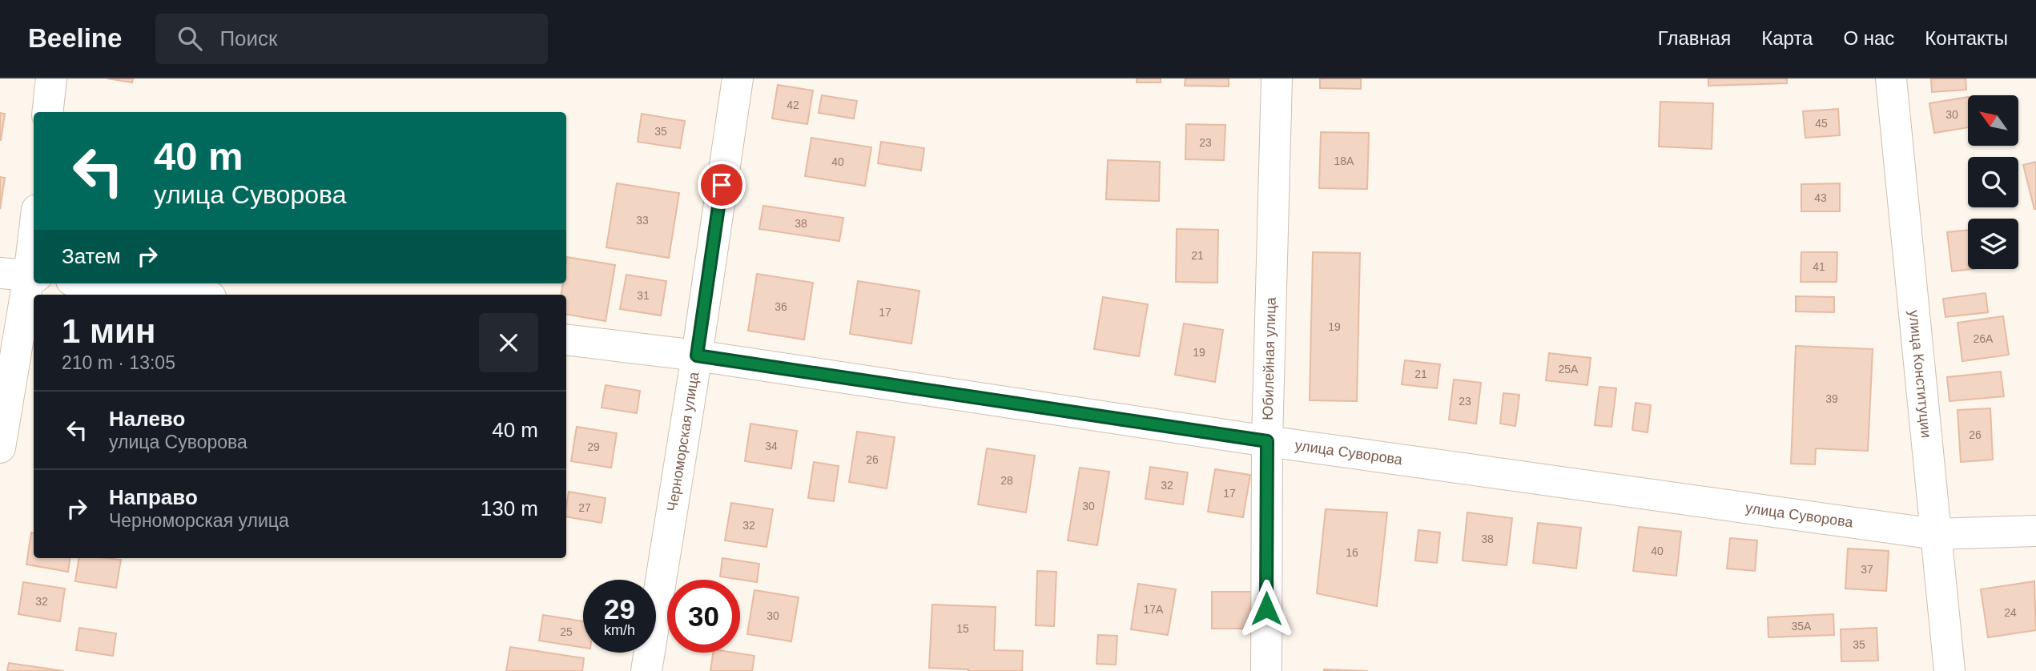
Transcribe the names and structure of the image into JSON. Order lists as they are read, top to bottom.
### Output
{
  "streets": {
    "street": [
      "Юбилейная улица",
      "улица Конституции",
      "Черноморская улица",
      "улица Суворова"
    ]
  },
  "crossings": [
    ["Юбилейная улица", "улица Суворова"],
    ["улица Конституции", "улица Суворова"],
    ["Черноморская улица", "улица Суворова"]
  ],
  "house_numbers": [
    "42",
    "30",
    "45",
    "35",
    "23",
    "18А",
    "40",
    "43",
    "33",
    "38",
    "21",
    "41",
    "31",
    "36",
    "17",
    "19",
    "26А",
    "19",
    "25А",
    "21",
    "39",
    "23",
    "26",
    "34",
    "29",
    "26",
    "28",
    "32",
    "17",
    "30",
    "27",
    "32",
    "38",
    "40",
    "16",
    "37",
    "32",
    "17А",
    "24",
    "30",
    "35А",
    "15",
    "25",
    "35"
  ],
  "north": "top left",
  "page": {
    "header": "Beeline",
    "search": "Поиск",
    "nav": [
      "Главная",
      "Карта",
      "О нас",
      "Контакты"
    ],
    "turn": ["40 m", "улица Суворова"],
    "then": "Затем",
    "heading": ["1 мин", "210 m · 13:05"],
    "list": [
      {
        "name": "Налево",
        "note": "улица Суворова",
        "value": "40 m"
      },
      {
        "name": "Направо",
        "note": "Черноморская улица",
        "value": "130 m"
      }
    ],
    "speed": "29 km/h",
    "limit": "30"
  }
}
